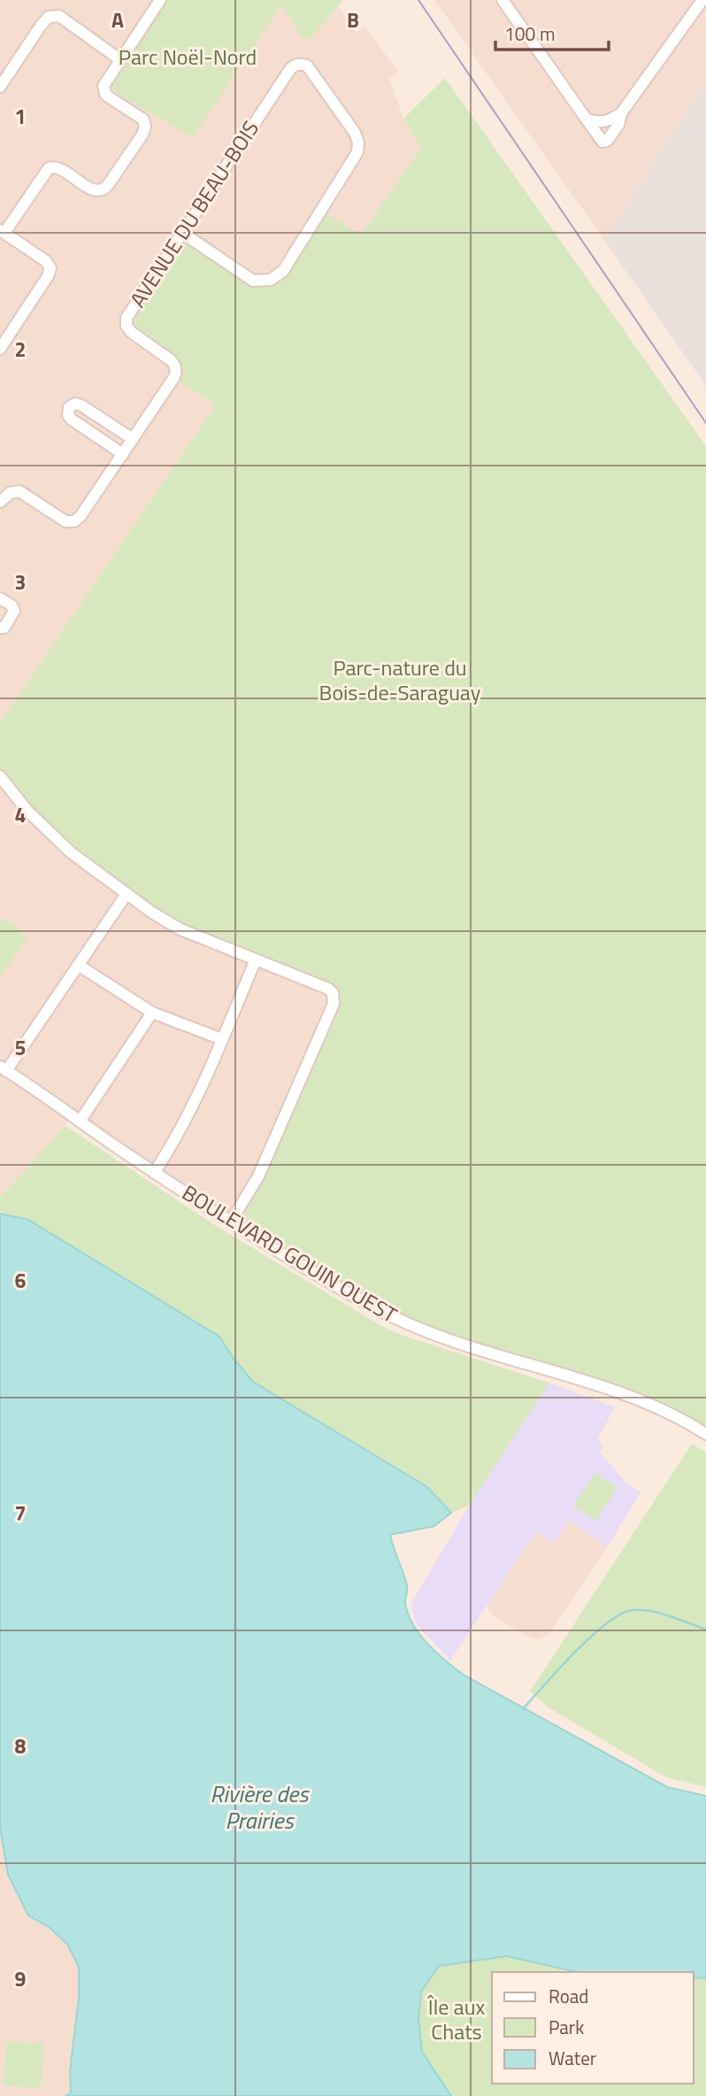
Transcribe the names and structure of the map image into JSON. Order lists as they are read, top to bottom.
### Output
{
  "streets": {
    "street": ["AVENUE DU BEAU-BOIS", "BOULEVARD GOUIN OUEST"]
  },
  "water": ["Rivière des Prairies"],
  "parks": ["Parc Noël-Nord", "Parc-nature du Bois-de-Saraguay", "Île aux Chats"],
  "legend": ["Road", "Park", "Water"],
  "scale_bar": "100 m",
  "grid": {
    "columns": ["A", "B"],
    "rows": [
      "1",
      "2",
      "3",
      "4",
      "5",
      "6",
      "7",
      "8",
      "9"
    ]
  }
}
